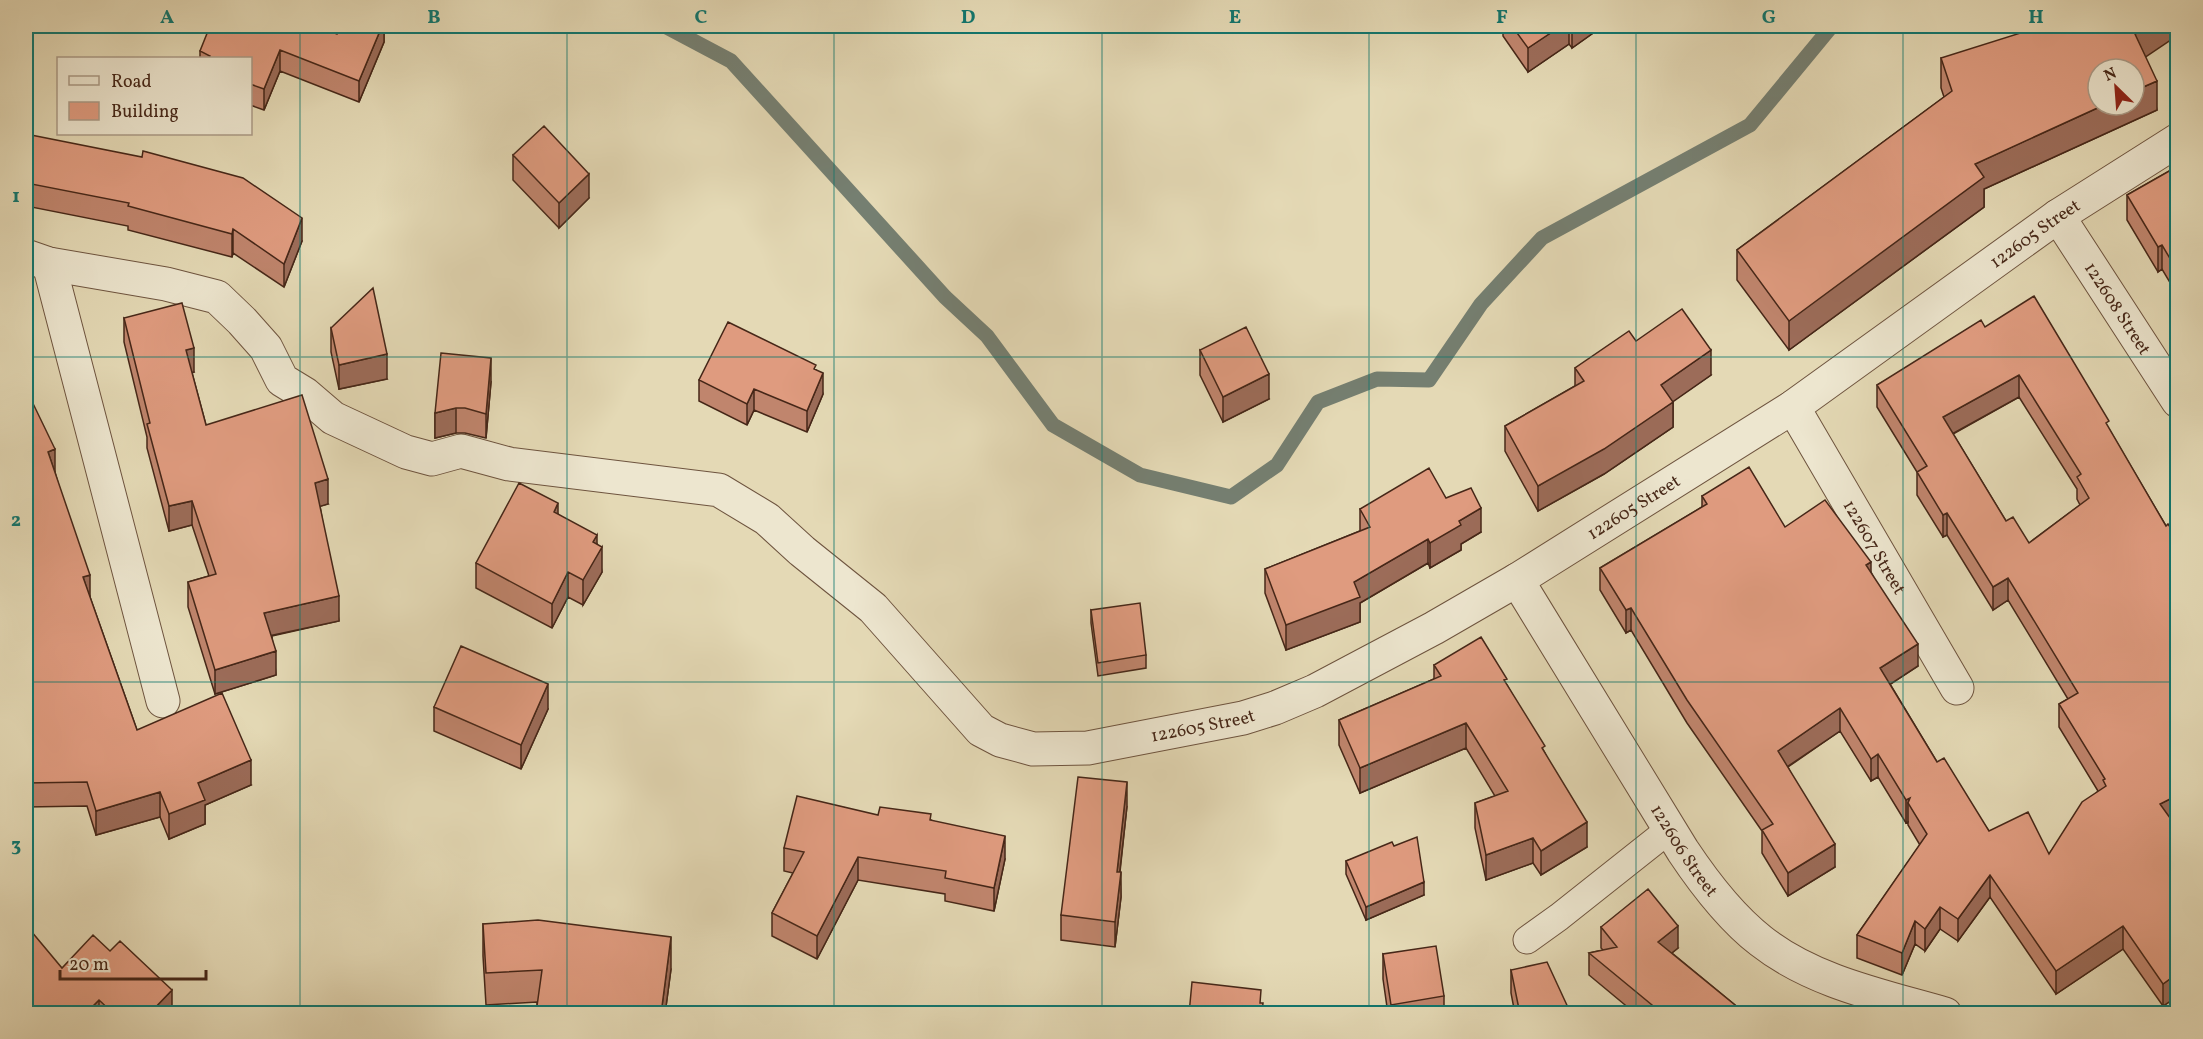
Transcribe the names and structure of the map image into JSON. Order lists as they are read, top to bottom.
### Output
{
  "streets": {
    "street": [
      "122605 Street",
      "122608 Street",
      "122607 Street",
      "122606 Street"
    ]
  },
  "crossings": [
    ["122605 Street", "122608 Street"],
    ["122605 Street", "122607 Street"],
    ["122605 Street", "122606 Street"]
  ],
  "legend": ["Road", "Building"],
  "scale_bar": "20 m",
  "north": "top left",
  "grid": {
    "columns": [
      "A",
      "B",
      "C",
      "D",
      "E",
      "F",
      "G",
      "H"
    ],
    "rows": ["1", "2", "3"]
  }
}
